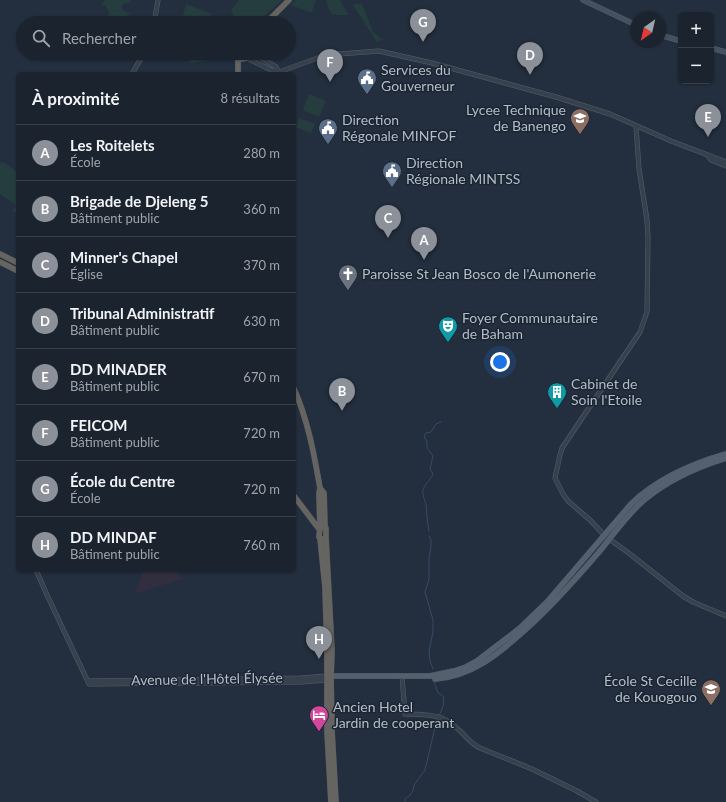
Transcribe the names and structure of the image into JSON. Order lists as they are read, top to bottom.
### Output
{
  "streets": {
    "street": ["Avenue de l'Hôtel Élysée"]
  },
  "places": {
    "public building": ["Services du Gouverneur", "Direction Régonale MINFOF", "Direction Régionale MINTSS"],
    "school or university": ["Lycee Technique de Banengo", "École St Cecille de Kouogouo"],
    "church": ["Paroisse St Jean Bosco de l'Aumonerie"],
    "theatre": ["Foyer Communautaire de Baham"],
    "building": ["Cabinet de Soin l'Etoile"],
    "hotel": ["Ancien Hotel Jardin de cooperant"]
  },
  "north": "bottom left",
  "page": {
    "pins": [
      "G",
      "D",
      "F",
      "E",
      "C",
      "A",
      "B",
      "H"
    ],
    "map_buttons": ["+", "−"],
    "search": "Rechercher",
    "heading": ["À proximité", "8 résultats"],
    "list": [
      {
        "mark": "A",
        "name": "Les Roitelets",
        "note": "École",
        "value": "280 m"
      },
      {
        "mark": "B",
        "name": "Brigade de Djeleng 5",
        "note": "Bâtiment public",
        "value": "360 m"
      },
      {
        "mark": "C",
        "name": "Minner's Chapel",
        "note": "Église",
        "value": "370 m"
      },
      {
        "mark": "D",
        "name": "Tribunal Administratif",
        "note": "Bâtiment public",
        "value": "630 m"
      },
      {
        "mark": "E",
        "name": "DD MINADER",
        "note": "Bâtiment public",
        "value": "670 m"
      },
      {
        "mark": "F",
        "name": "FEICOM",
        "note": "Bâtiment public",
        "value": "720 m"
      },
      {
        "mark": "G",
        "name": "École du Centre",
        "note": "École",
        "value": "720 m"
      },
      {
        "mark": "H",
        "name": "DD MINDAF",
        "note": "Bâtiment public",
        "value": "760 m"
      }
    ]
  }
}
